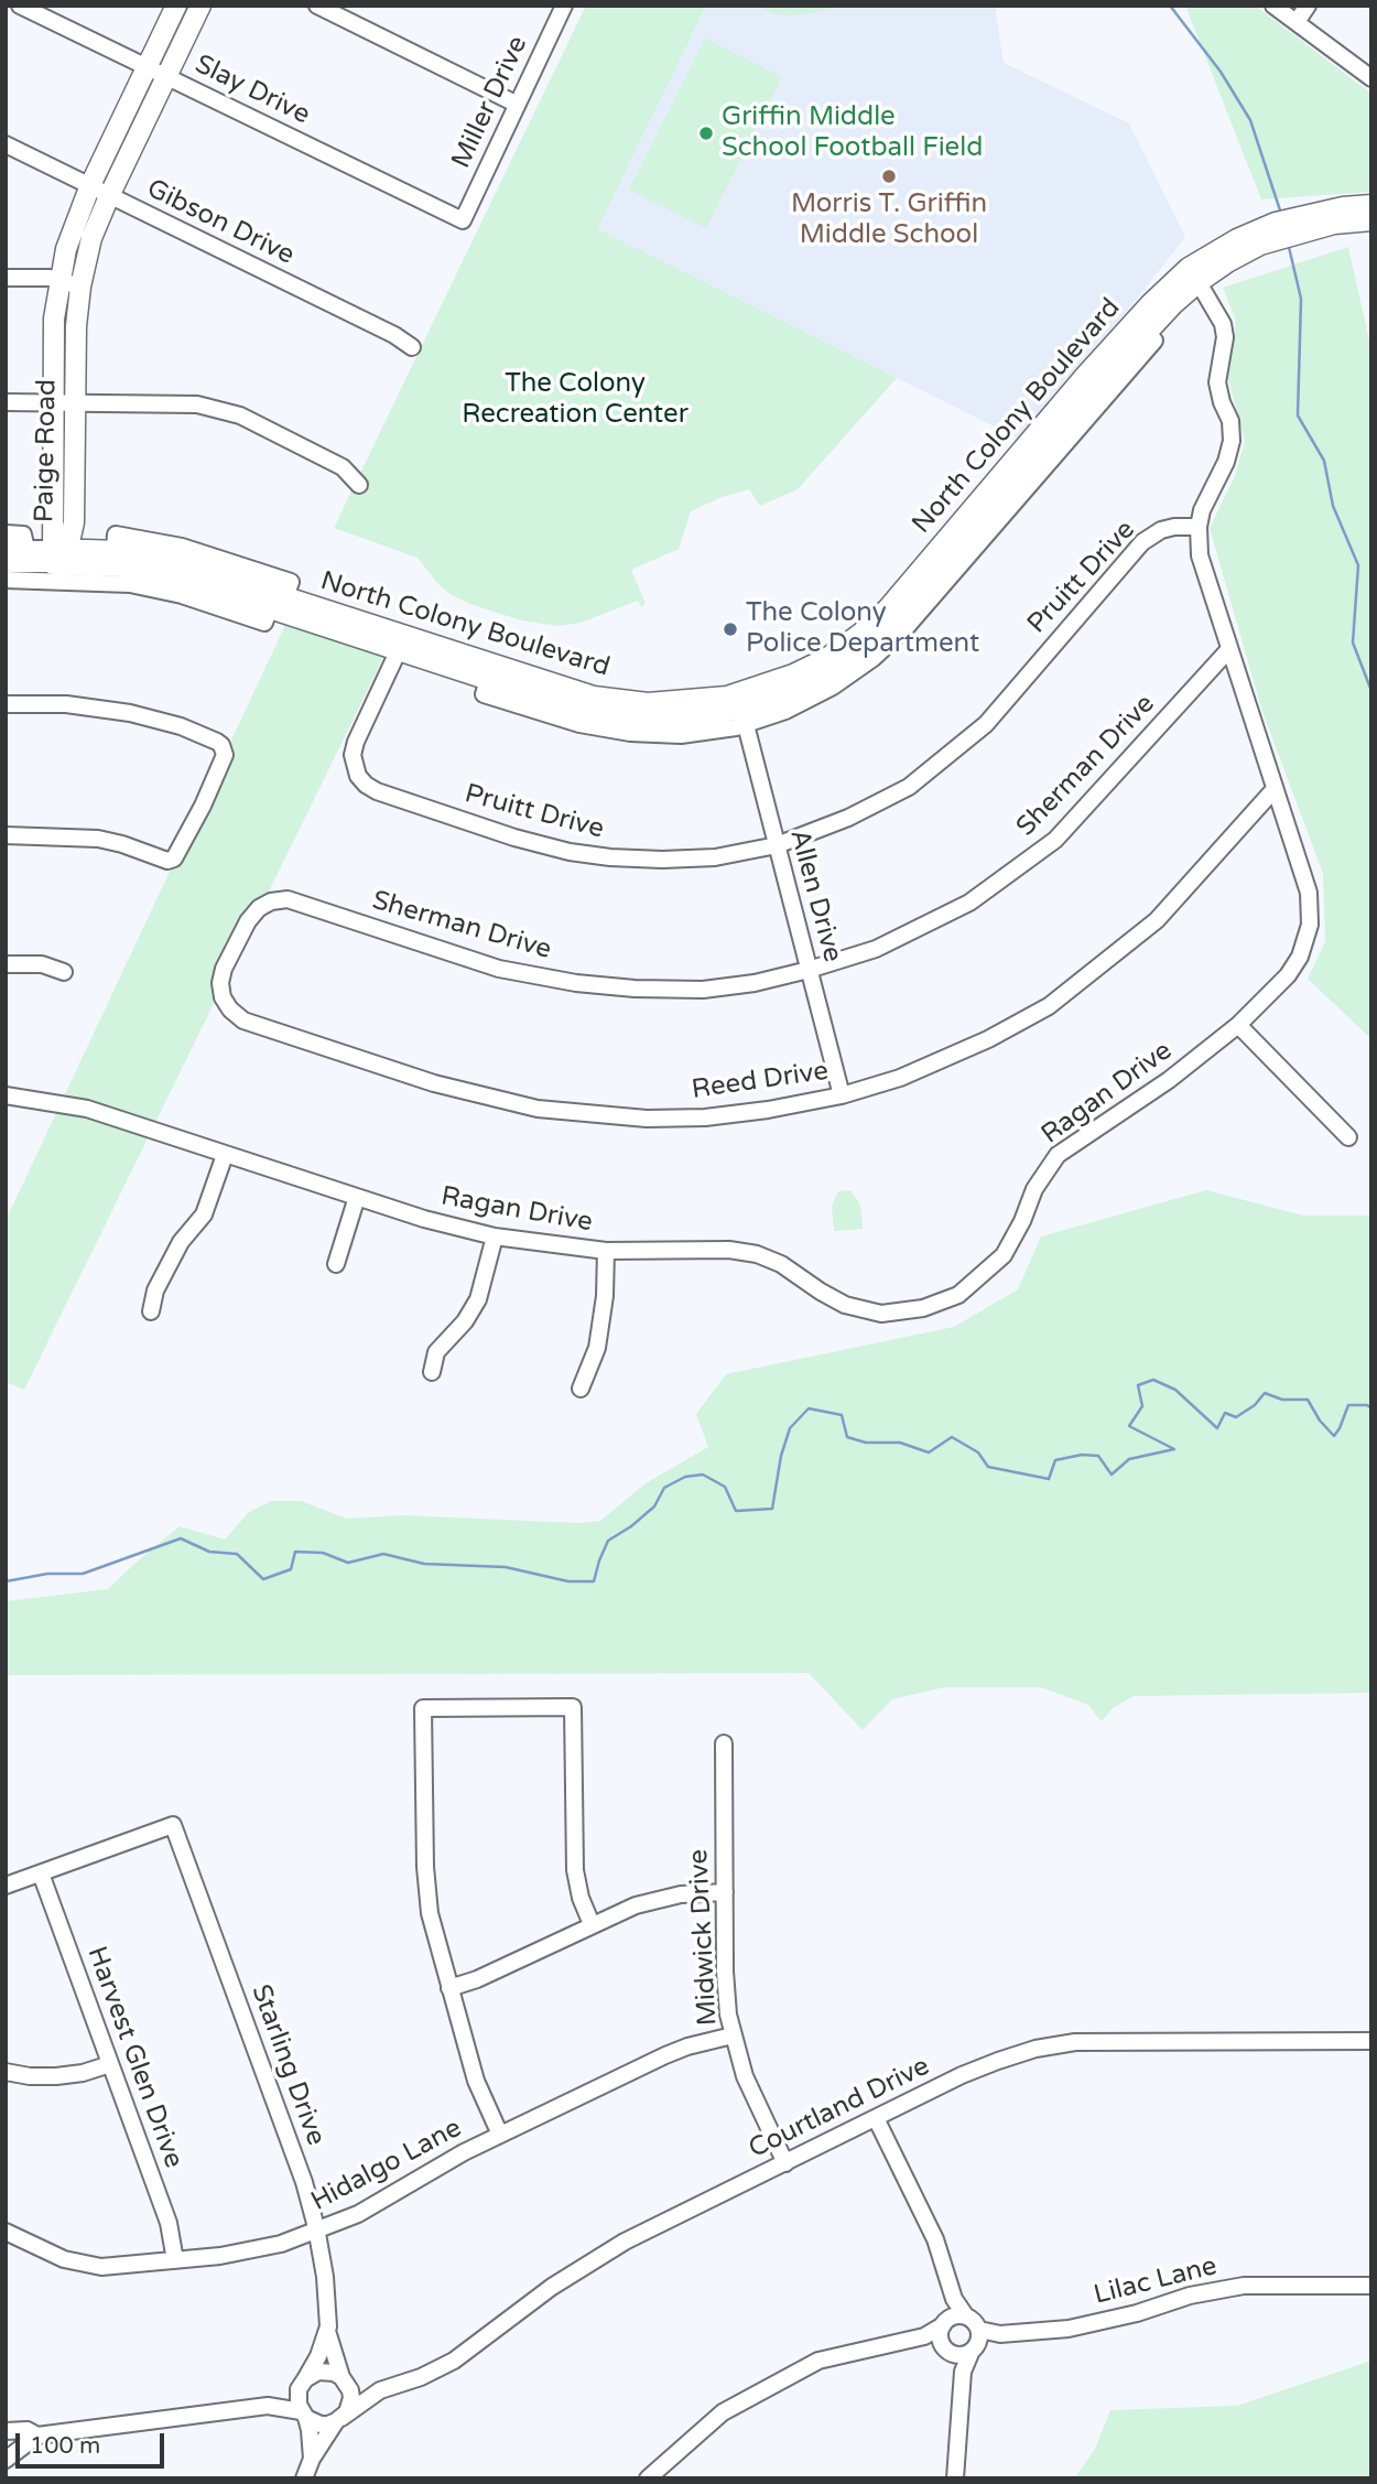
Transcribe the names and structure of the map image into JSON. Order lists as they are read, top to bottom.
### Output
{
  "streets": {
    "main road": ["North Colony Boulevard", "Paige Road"],
    "street": [
      "Slay Drive",
      "Miller Drive",
      "Gibson Drive",
      "Pruitt Drive",
      "Sherman Drive",
      "Allen Drive",
      "Reed Drive",
      "Ragan Drive",
      "Midwick Drive",
      "Harvest Glen Drive",
      "Starling Drive",
      "Courtland Drive",
      "Hidalgo Lane",
      "Lilac Lane"
    ]
  },
  "crossings": [
    ["Slay Drive", "Miller Drive"],
    ["Slay Drive", "Paige Road"],
    ["Gibson Drive", "Paige Road"],
    ["North Colony Boulevard", "Paige Road"],
    ["North Colony Boulevard", "Pruitt Drive"],
    ["North Colony Boulevard", "Allen Drive"],
    ["North Colony Boulevard", "Ragan Drive"],
    ["Pruitt Drive", "Allen Drive"],
    ["Pruitt Drive", "Ragan Drive"],
    ["Sherman Drive", "Allen Drive"],
    ["Sherman Drive", "Reed Drive"],
    ["Sherman Drive", "Ragan Drive"],
    ["Allen Drive", "Reed Drive"],
    ["Reed Drive", "Ragan Drive"],
    ["Midwick Drive", "Courtland Drive"],
    ["Midwick Drive", "Hidalgo Lane"],
    ["Harvest Glen Drive", "Starling Drive"],
    ["Harvest Glen Drive", "Hidalgo Lane"],
    ["Starling Drive", "Courtland Drive"],
    ["Starling Drive", "Hidalgo Lane"]
  ],
  "parks": ["The Colony Recreation Center"],
  "places": ["Griffin Middle School Football Field", "Morris T. Griffin Middle School", "The Colony Police Department"],
  "scale_bar": "100 m"
}
